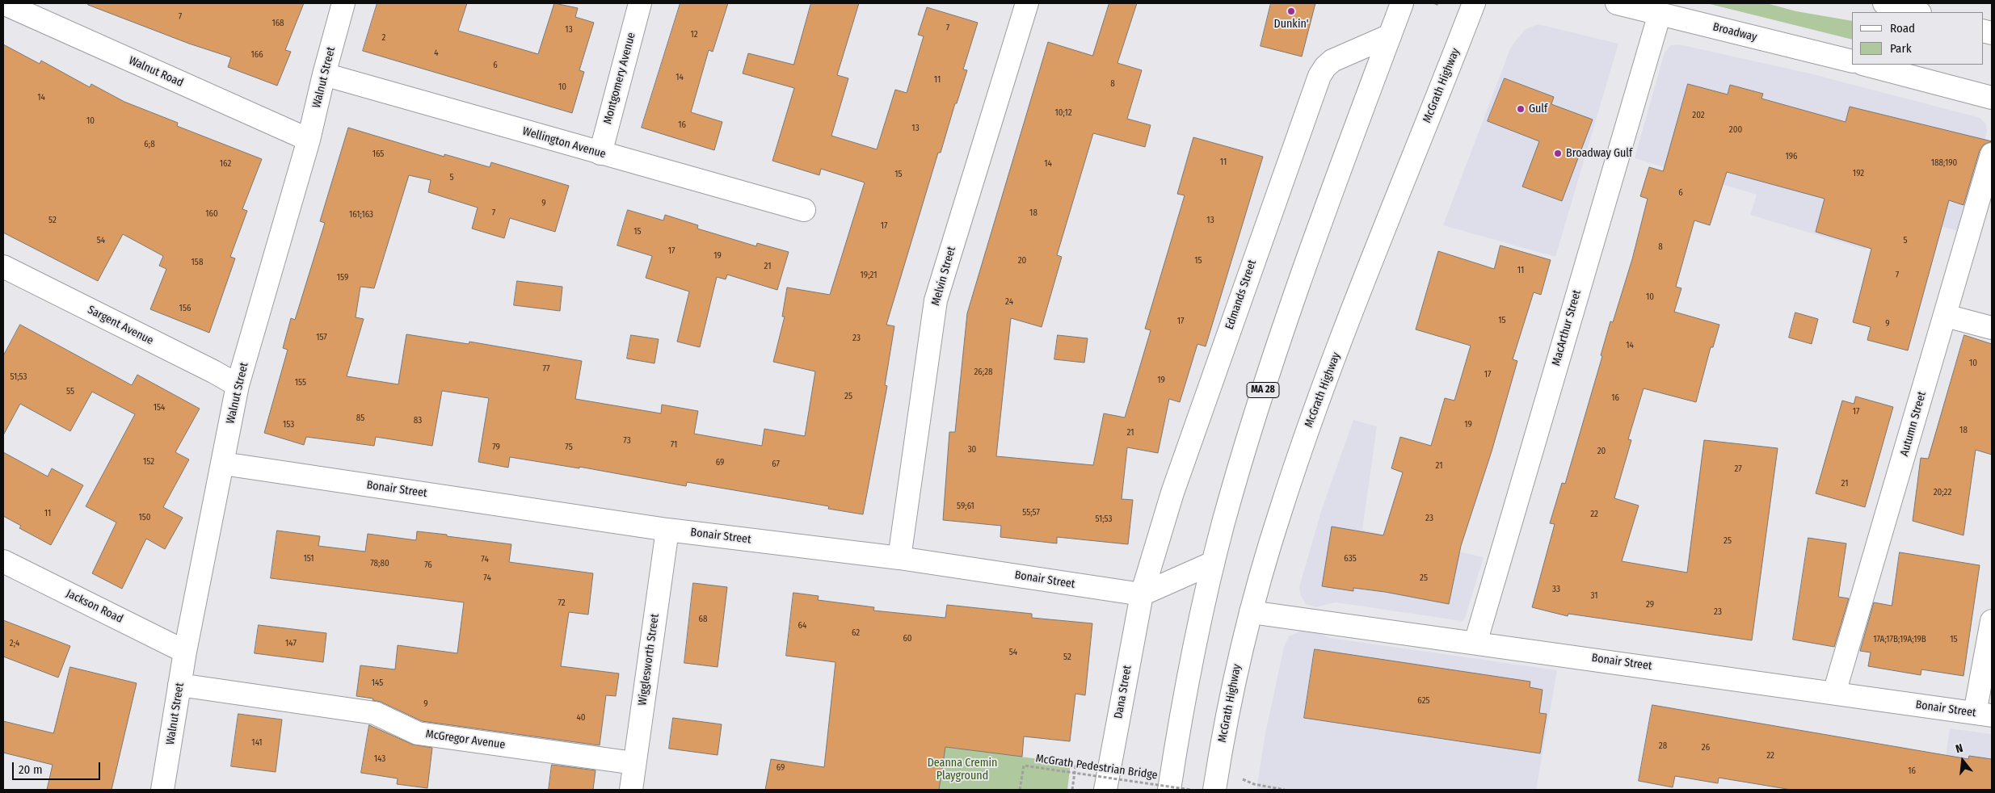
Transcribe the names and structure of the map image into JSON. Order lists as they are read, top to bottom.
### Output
{
  "streets": {
    "main road": [
      "Broadway",
      "Walnut Road",
      "Walnut Street",
      "Montgomery Avenue",
      "McGrath Highway",
      "Wellington Avenue",
      "Melvin Street",
      "Edmands Street",
      "Sargent Avenue",
      "MacArthur Street",
      "MA 28",
      "Autumn Street",
      "Bonair Street",
      "Jackson Road",
      "Wigglesworth Street",
      "Dana Street",
      "McGregor Avenue"
    ],
    "path": ["McGrath Pedestrian Bridge"]
  },
  "crossings": [
    ["Broadway", "MacArthur Street"],
    ["Walnut Road", "Walnut Street"],
    ["Walnut Street", "Wellington Avenue"],
    ["Walnut Street", "Sargent Avenue"],
    ["Walnut Street", "Bonair Street"],
    ["Walnut Street", "Jackson Road"],
    ["Walnut Street", "McGregor Avenue"],
    ["Montgomery Avenue", "Wellington Avenue"],
    ["McGrath Highway", "Bonair Street"],
    ["Melvin Street", "Bonair Street"],
    ["Edmands Street", "MA 28"],
    ["Edmands Street", "Bonair Street"],
    ["Edmands Street", "Dana Street"],
    ["MacArthur Street", "Bonair Street"],
    ["Autumn Street", "Bonair Street"],
    ["Bonair Street", "Wigglesworth Street"],
    ["Bonair Street", "Dana Street"],
    ["Wigglesworth Street", "McGregor Avenue"]
  ],
  "parks": ["Deanna Cremin Playground"],
  "places": ["Dunkin'", "Gulf", "Broadway Gulf"],
  "house_numbers": [
    "7",
    "168",
    "7",
    "13",
    "12",
    "2",
    "4",
    "166",
    "6",
    "14",
    "11",
    "8",
    "10",
    "14",
    "10;12",
    "202",
    "10",
    "16",
    "13",
    "200",
    "6;8",
    "165",
    "196",
    "11",
    "188;190",
    "162",
    "14",
    "192",
    "15",
    "5",
    "6",
    "9",
    "7",
    "18",
    "160",
    "161;163",
    "52",
    "13",
    "17",
    "15",
    "54",
    "5",
    "8",
    "17",
    "19",
    "20",
    "15",
    "158",
    "21",
    "11",
    "19;21",
    "7",
    "159",
    "10",
    "24",
    "156",
    "15",
    "17",
    "9",
    "157",
    "23",
    "14",
    "10",
    "77",
    "26;28",
    "17",
    "51;53",
    "19",
    "155",
    "55",
    "25",
    "16",
    "154",
    "17",
    "85",
    "83",
    "153",
    "19",
    "18",
    "21",
    "73",
    "71",
    "79",
    "75",
    "30",
    "20",
    "152",
    "69",
    "67",
    "21",
    "27",
    "21",
    "20;22",
    "59;61",
    "55;57",
    "11",
    "22",
    "150",
    "23",
    "51;53",
    "25",
    "151",
    "635",
    "74",
    "78;80",
    "76",
    "74",
    "25",
    "33",
    "31",
    "72",
    "29",
    "23",
    "68",
    "64",
    "62",
    "60",
    "17A;17B;19A;19B",
    "15",
    "2;4",
    "147",
    "54",
    "52",
    "145",
    "625",
    "9",
    "40",
    "141",
    "28",
    "26",
    "22",
    "143",
    "69",
    "16"
  ],
  "legend": ["Road", "Park"],
  "scale_bar": "20 m",
  "north": "top"
}
